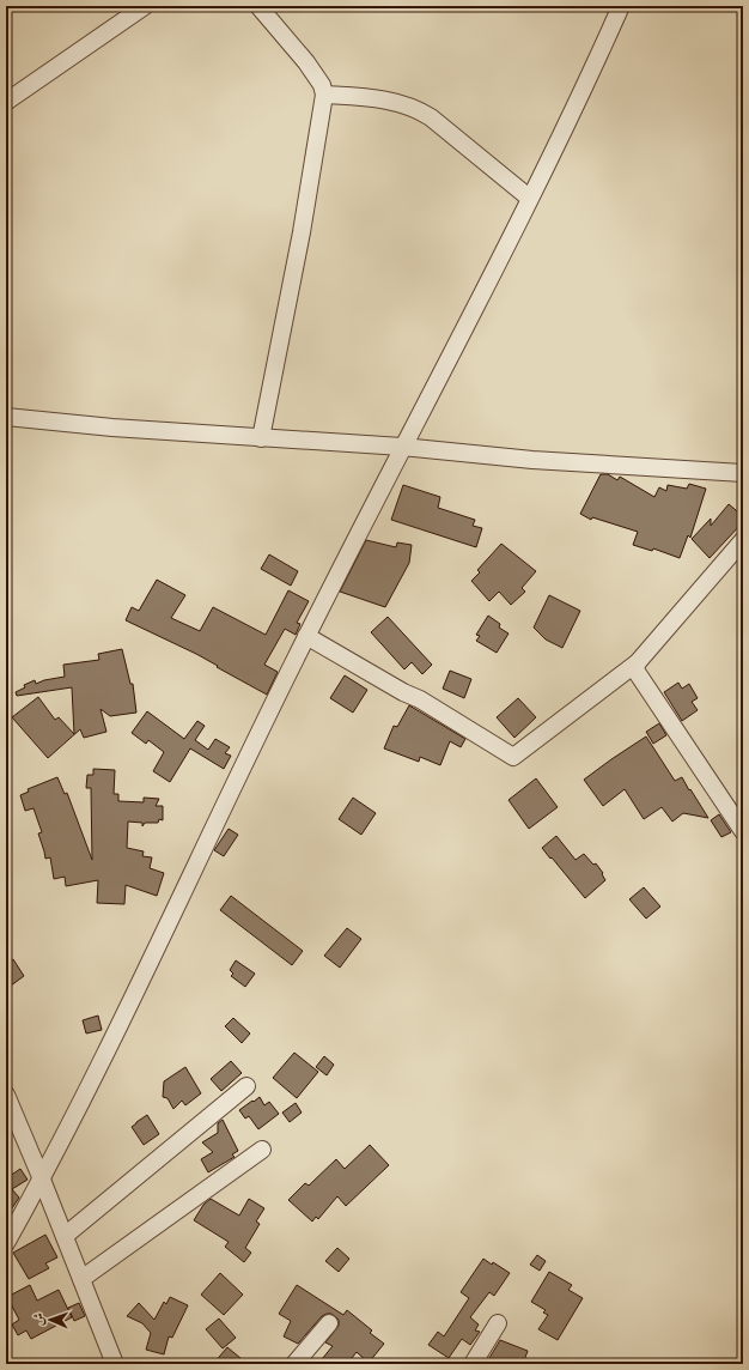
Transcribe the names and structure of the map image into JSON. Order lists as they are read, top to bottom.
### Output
{
  "north": "left"
}
